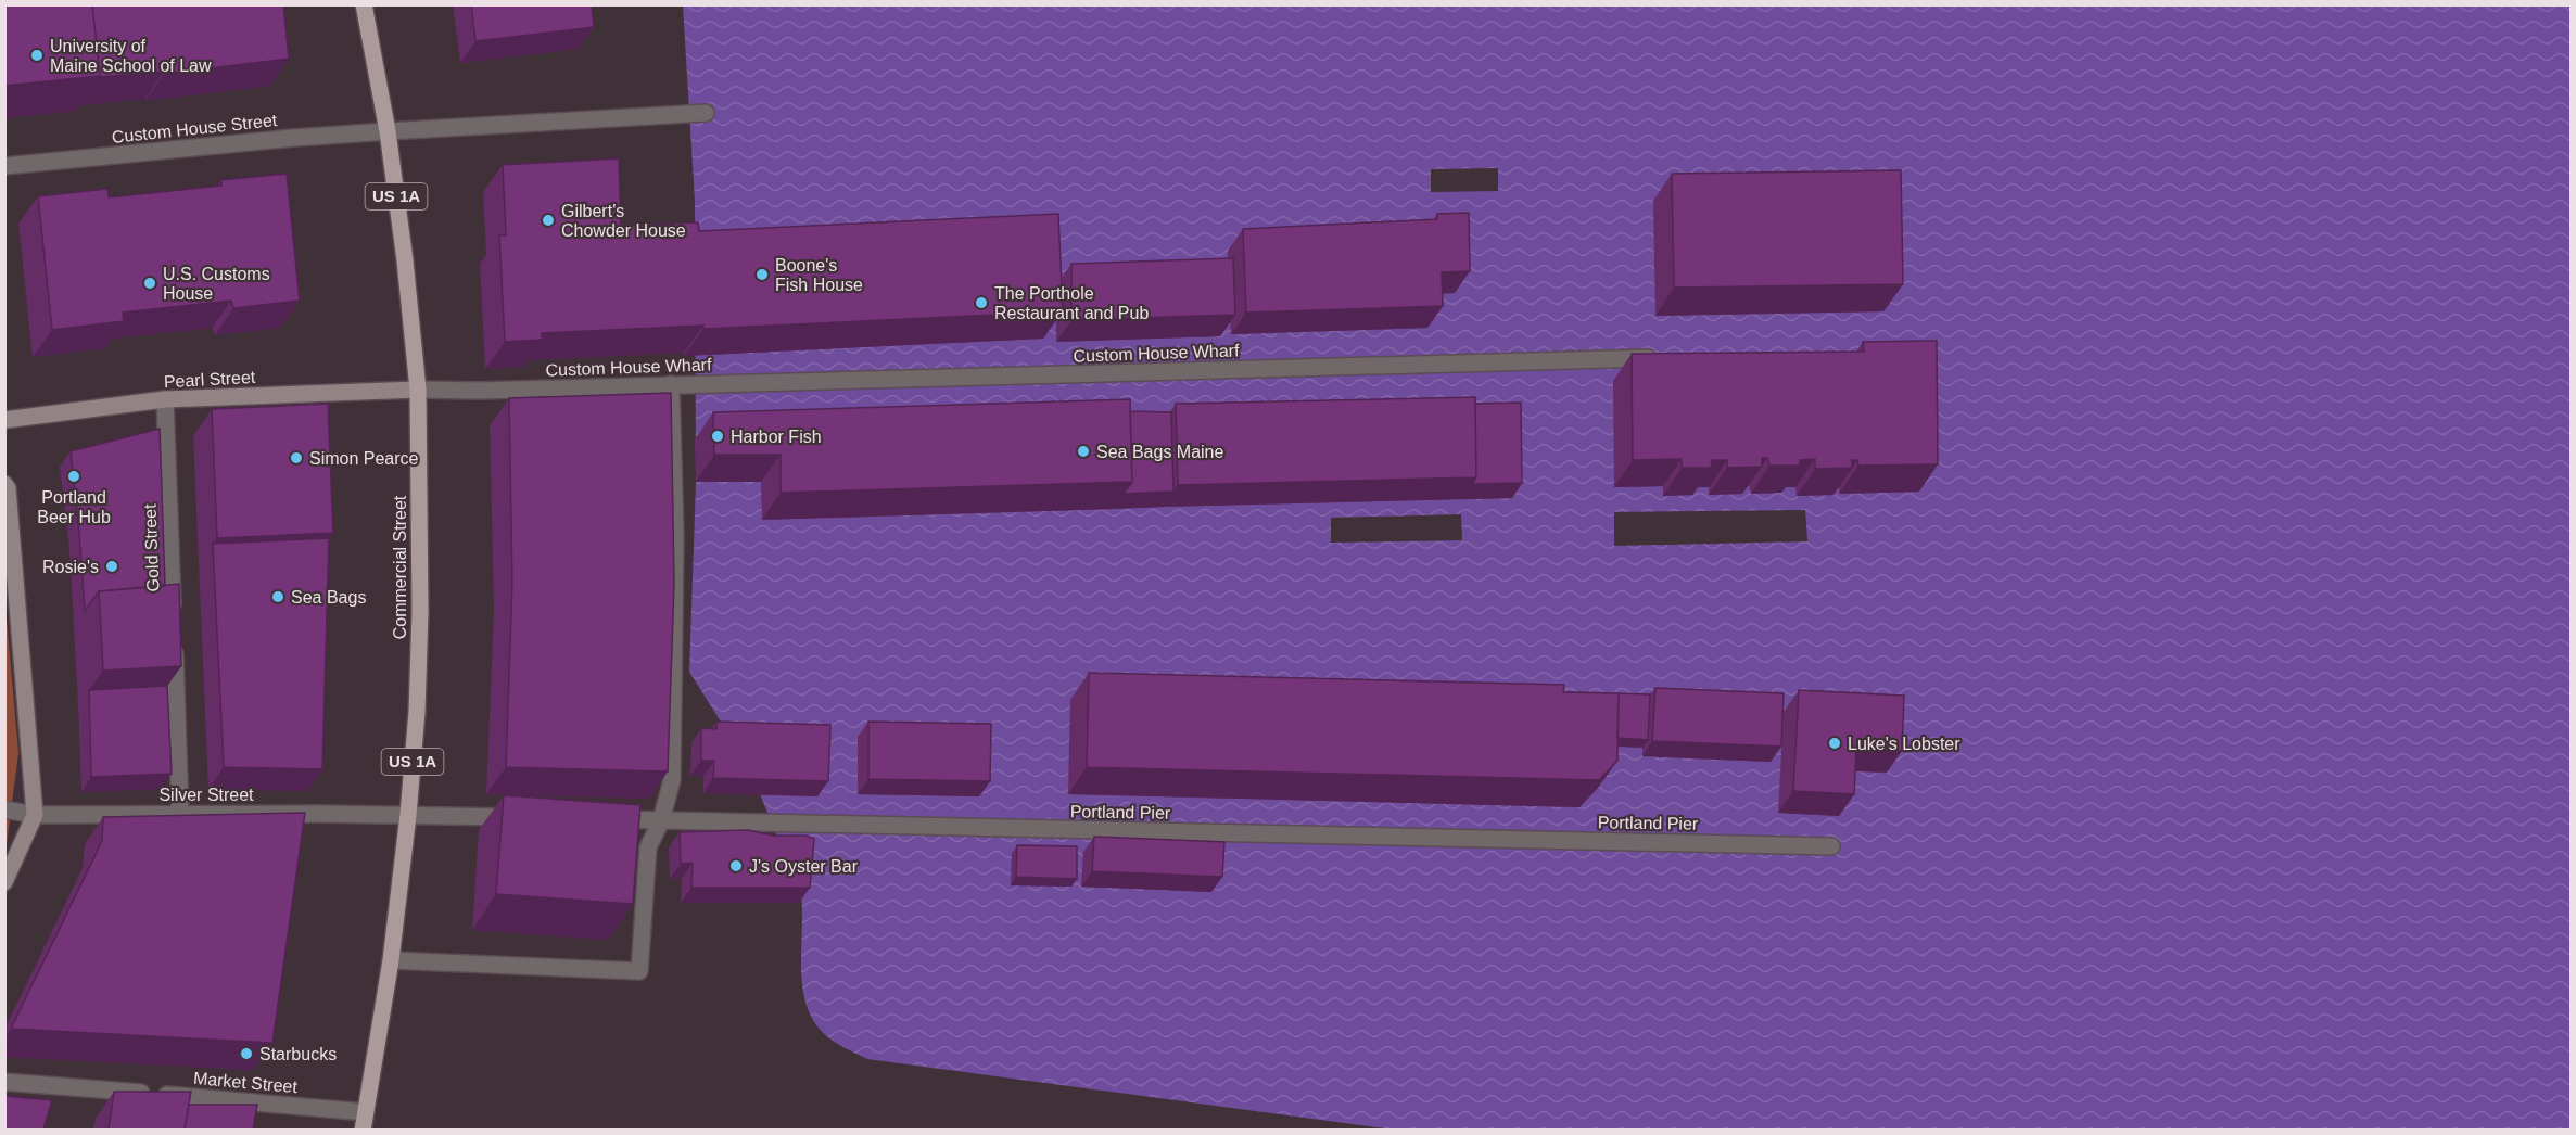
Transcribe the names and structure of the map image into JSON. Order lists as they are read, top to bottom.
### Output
{
  "streets": {
    "main road": ["US 1A", "Commercial Street"],
    "street": [
      "Custom House Street",
      "Custom House Wharf",
      "Pearl Street",
      "Gold Street",
      "Silver Street",
      "Portland Pier",
      "Market Street"
    ]
  },
  "crossings": [
    ["Custom House Street", "Commercial Street"],
    ["Custom House Wharf", "Pearl Street"],
    ["Custom House Wharf", "Commercial Street"],
    ["Pearl Street", "Gold Street"],
    ["Pearl Street", "Commercial Street"],
    ["Gold Street", "Silver Street"],
    ["Commercial Street", "Silver Street"],
    ["Commercial Street", "Market Street"]
  ],
  "places": [
    "University of Maine School of Law",
    "Gilbert's Chowder House",
    "Boone's Fish House",
    "U.S. Customs House",
    "The Porthole Restaurant and Pub",
    "Harbor Fish",
    "Sea Bags Maine",
    "Simon Pearce",
    "Portland Beer Hub",
    "Rosie's",
    "Sea Bags",
    "Luke's Lobster",
    "J's Oyster Bar",
    "Starbucks"
  ]
}
